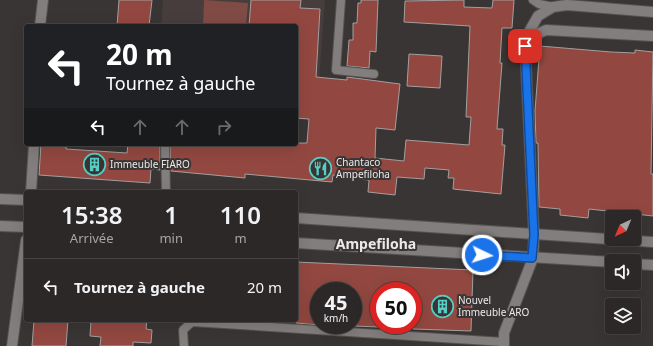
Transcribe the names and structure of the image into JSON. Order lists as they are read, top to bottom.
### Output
{
  "districts": ["Ampefiloha"],
  "places": {
    "building": ["Immeuble FIARO", "Nouvel Immeuble ARO"],
    "restaurant": ["Chantaco Ampefiloha"]
  },
  "north": "bottom left",
  "page": {
    "turn": ["20 m", "Tournez à gauche"],
    "eta": [
      "15:38",
      "Arrivée",
      "1",
      "min",
      "110",
      "m"
    ],
    "list": [
      {
        "name": "Tournez à gauche",
        "value": "20 m"
      }
    ],
    "speed": "45 km/h",
    "limit": "50"
  }
}
